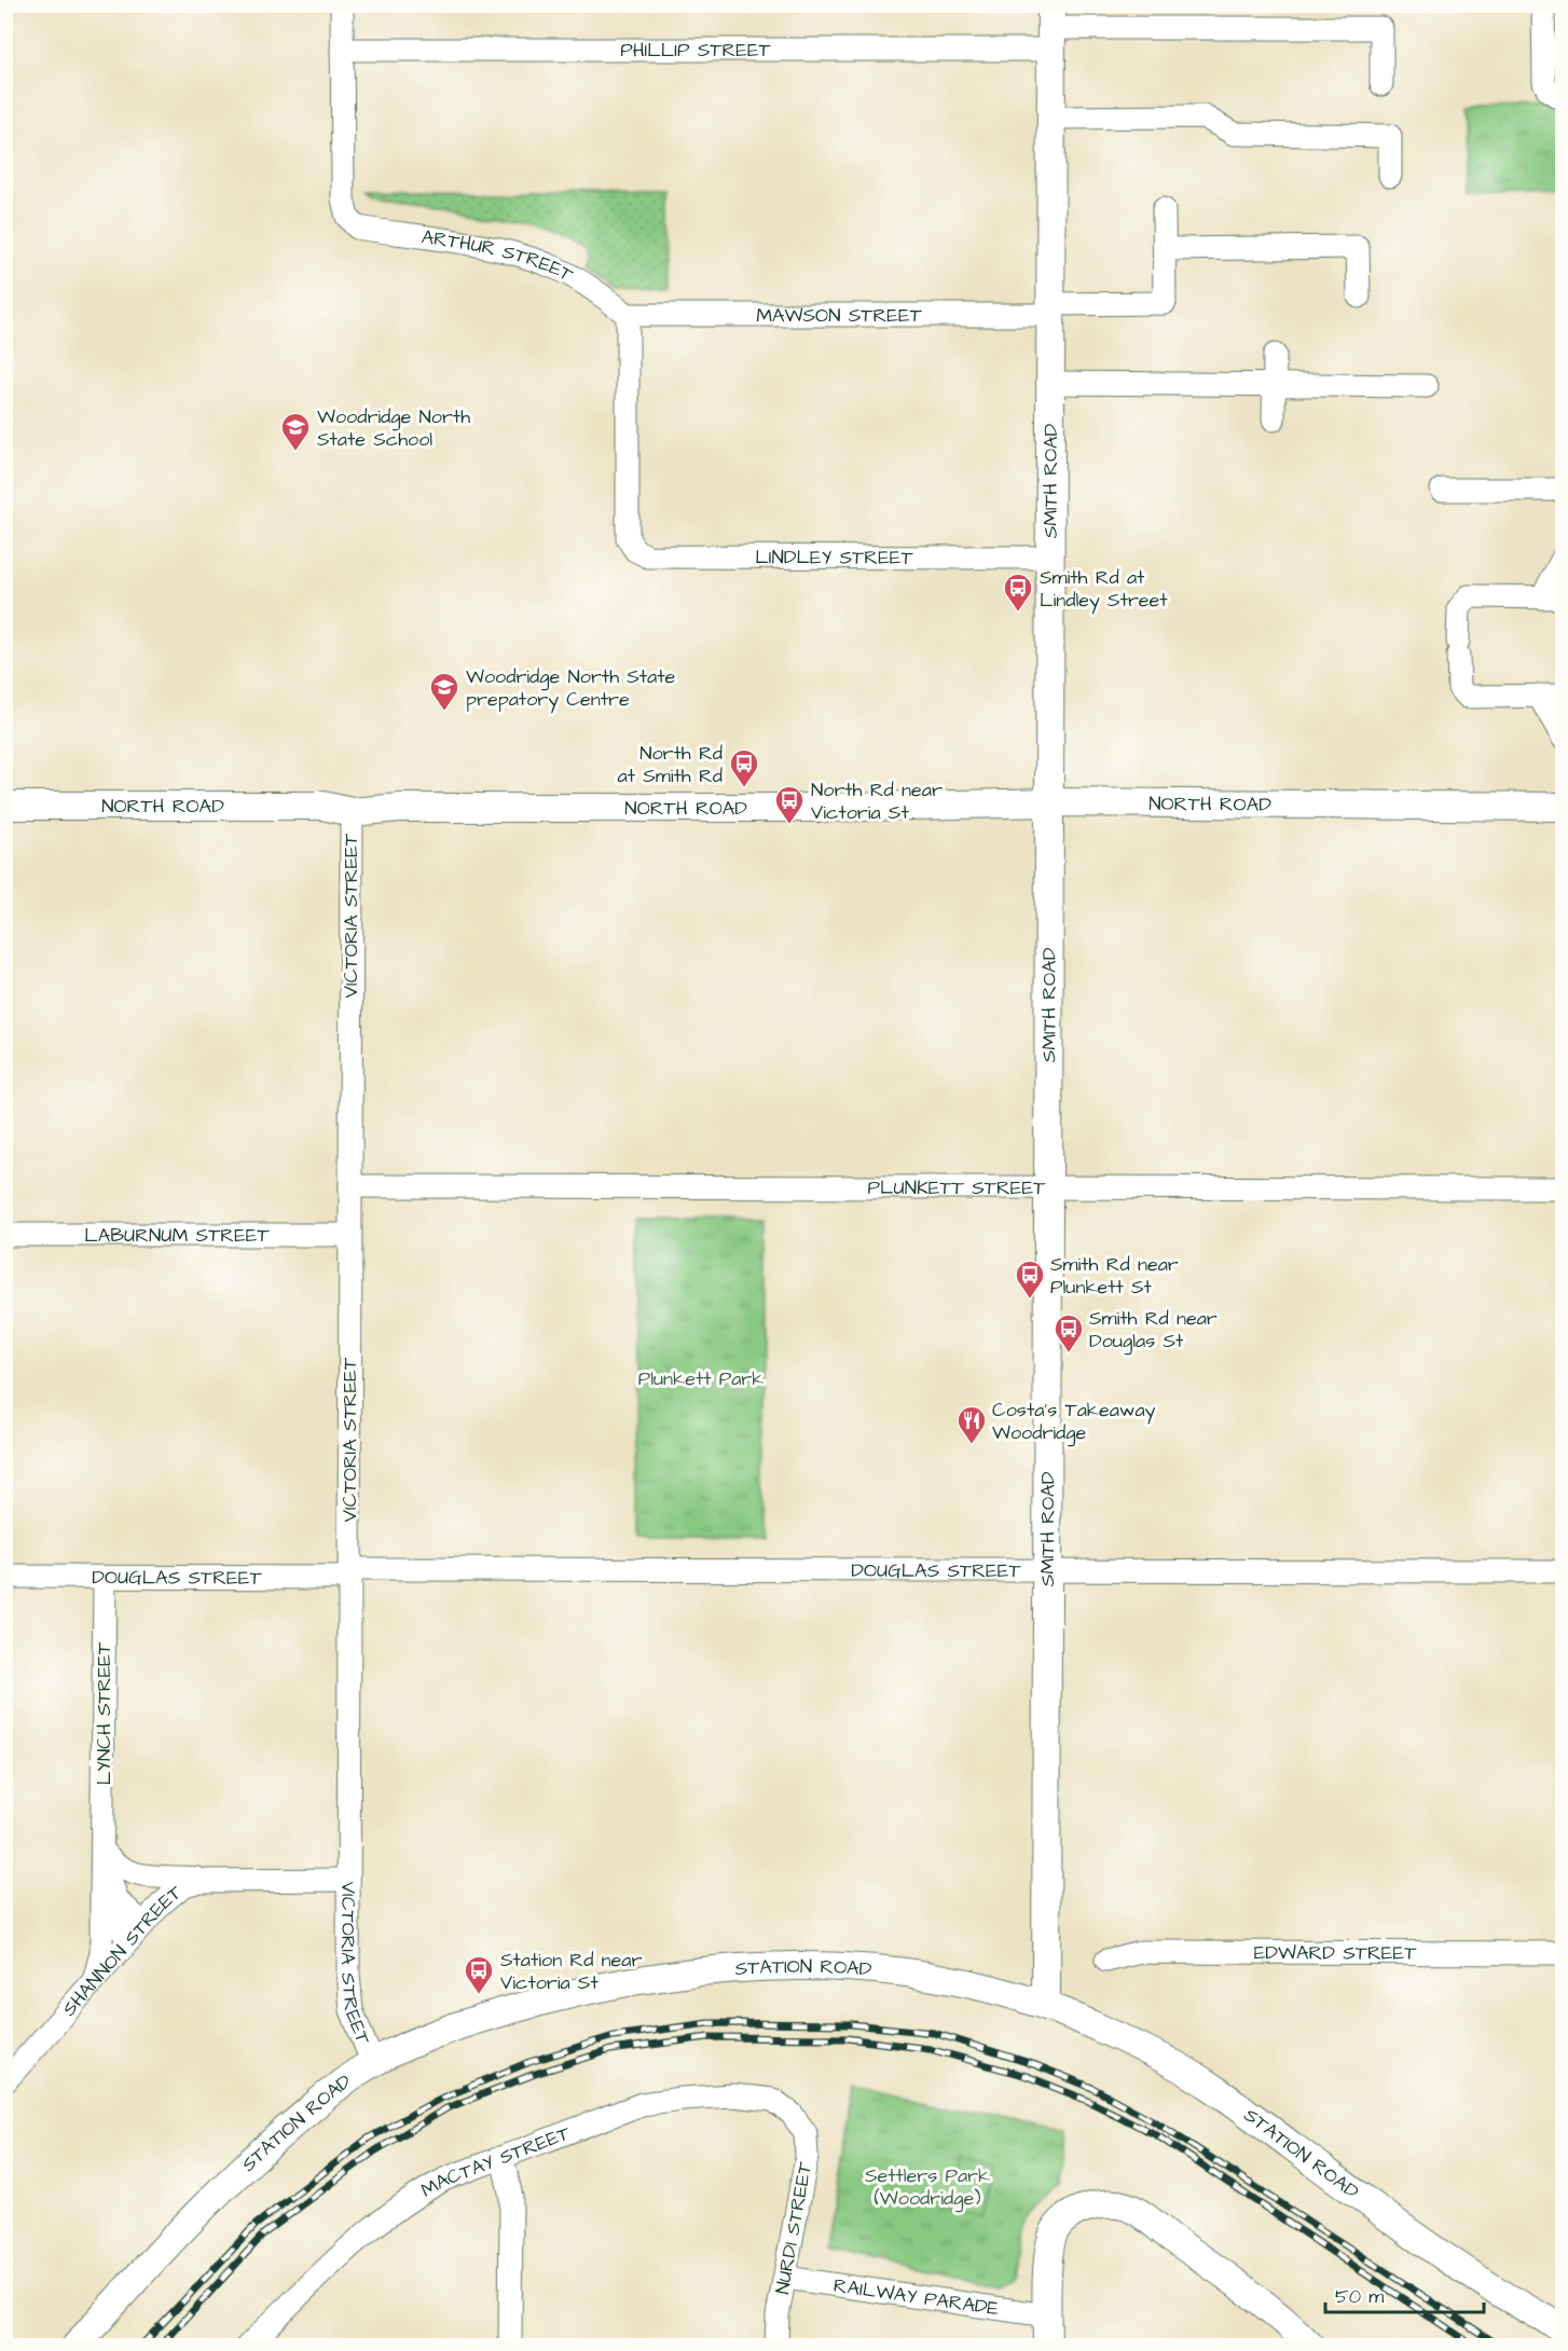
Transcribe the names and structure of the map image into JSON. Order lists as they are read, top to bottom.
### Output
{
  "streets": {
    "street": [
      "PHILLIP STREET",
      "ARTHUR STREET",
      "MAWSON STREET",
      "SMITH ROAD",
      "LINDLEY STREET",
      "NORTH ROAD",
      "VICTORIA STREET",
      "PLUNKETT STREET",
      "LABURNUM STREET",
      "DOUGLAS STREET",
      "LYNCH STREET",
      "SHANNON STREET",
      "EDWARD STREET",
      "STATION ROAD",
      "MACTAY STREET",
      "NURDI STREET",
      "RAILWAY PARADE"
    ]
  },
  "crossings": [
    ["PHILLIP STREET", "ARTHUR STREET"],
    ["PHILLIP STREET", "SMITH ROAD"],
    ["ARTHUR STREET", "MAWSON STREET"],
    ["ARTHUR STREET", "LINDLEY STREET"],
    ["MAWSON STREET", "SMITH ROAD"],
    ["MAWSON STREET", "LINDLEY STREET"],
    ["SMITH ROAD", "LINDLEY STREET"],
    ["SMITH ROAD", "NORTH ROAD"],
    ["SMITH ROAD", "PLUNKETT STREET"],
    ["SMITH ROAD", "DOUGLAS STREET"],
    ["SMITH ROAD", "STATION ROAD"],
    ["NORTH ROAD", "VICTORIA STREET"],
    ["VICTORIA STREET", "PLUNKETT STREET"],
    ["VICTORIA STREET", "LABURNUM STREET"],
    ["VICTORIA STREET", "DOUGLAS STREET"],
    ["VICTORIA STREET", "SHANNON STREET"],
    ["VICTORIA STREET", "STATION ROAD"],
    ["DOUGLAS STREET", "LYNCH STREET"],
    ["LYNCH STREET", "SHANNON STREET"],
    ["MACTAY STREET", "NURDI STREET"],
    ["NURDI STREET", "RAILWAY PARADE"]
  ],
  "parks": ["Plunkett Park", "Settlers Park (Woodridge)"],
  "places": {
    "school or university": ["Woodridge North State School", "Woodridge North State prepatory Centre"],
    "bus stop": [
      "Smith Rd at Lindley Street",
      "North Rd at Smith Rd",
      "North Rd near Victoria St",
      "Smith Rd near Plunkett St",
      "Smith Rd near Douglas St",
      "Station Rd near Victoria St"
    ],
    "restaurant": ["Costa's Takeaway Woodridge"]
  },
  "scale_bar": "50 m"
}
